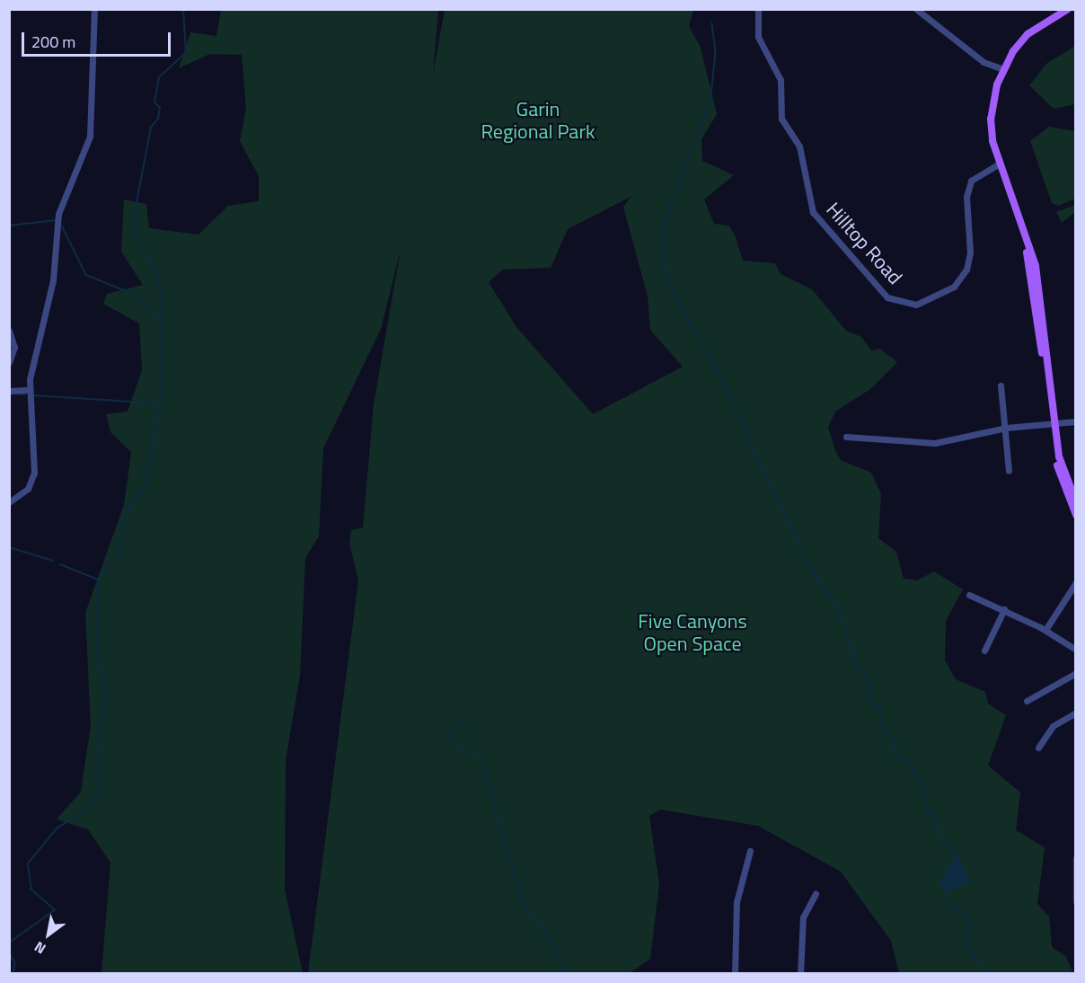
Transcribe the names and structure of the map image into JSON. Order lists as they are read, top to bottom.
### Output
{
  "streets": {
    "street": ["Hilltop Road"]
  },
  "parks": ["Garin Regional Park", "Five Canyons Open Space"],
  "scale_bar": "200 m",
  "north": "bottom left"
}
